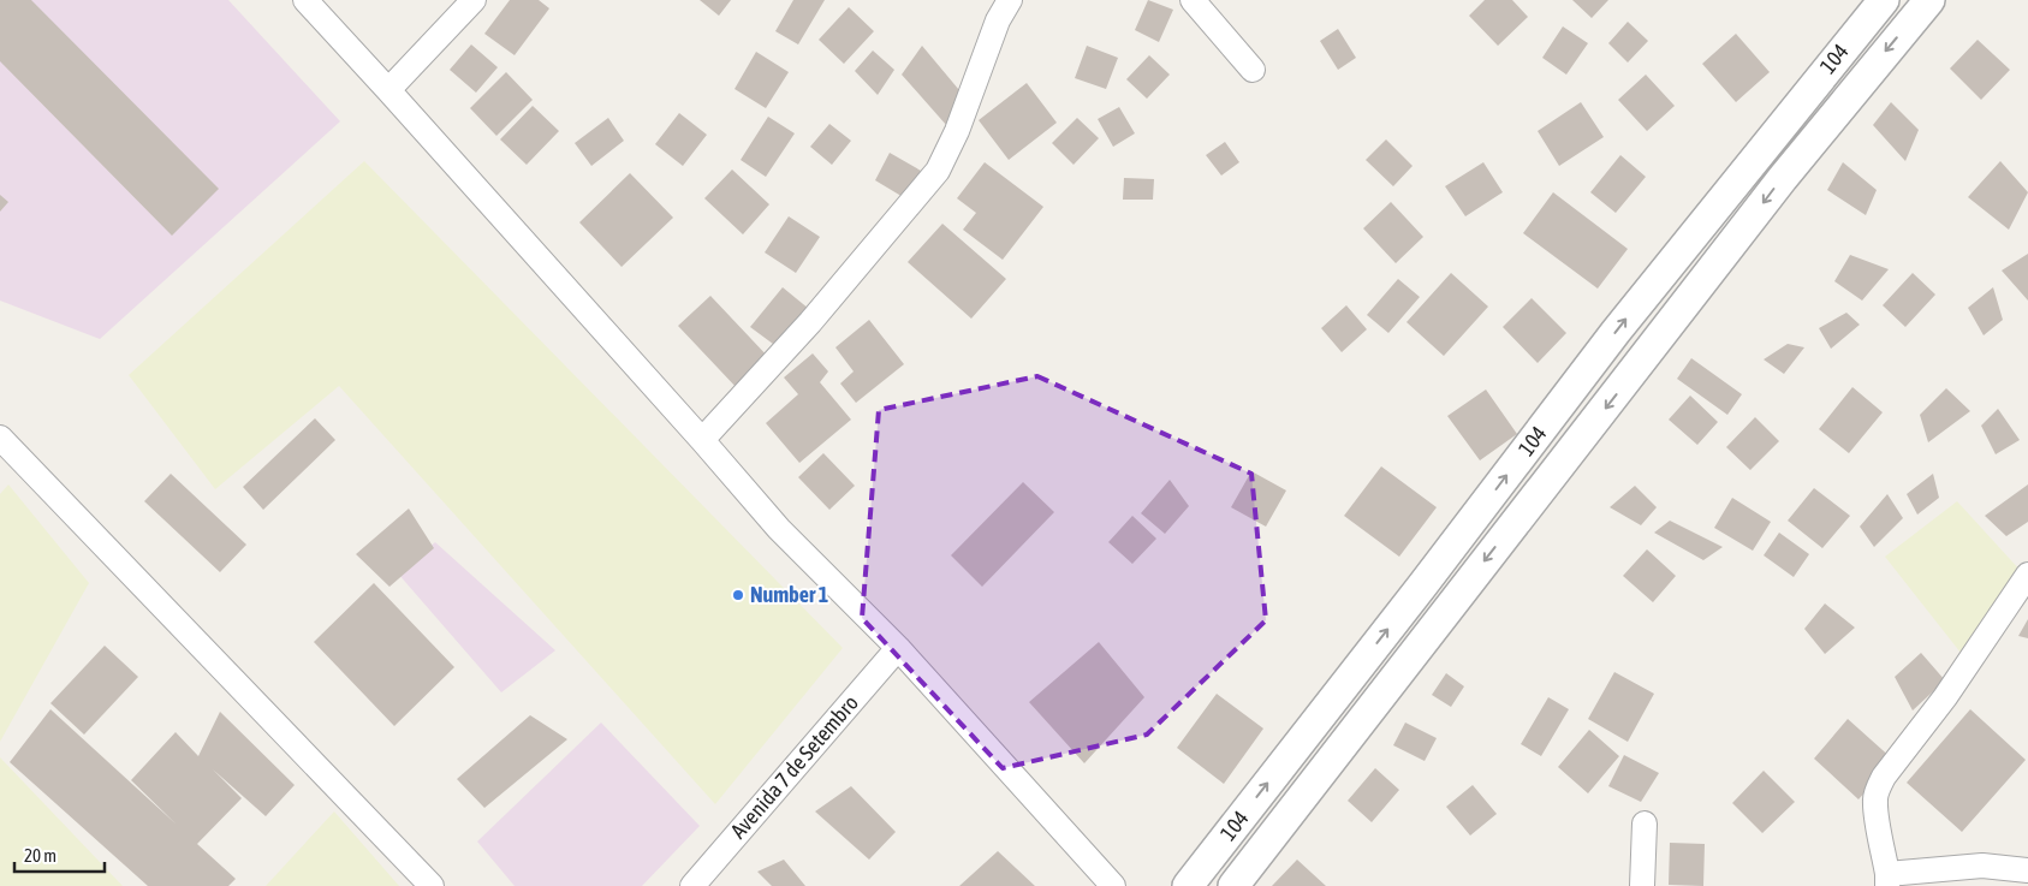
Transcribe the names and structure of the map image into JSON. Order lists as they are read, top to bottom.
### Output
{
  "streets": {
    "street": ["104", "Avenida 7 de Setembro"]
  },
  "places": ["Number 1"],
  "scale_bar": "20 m"
}
